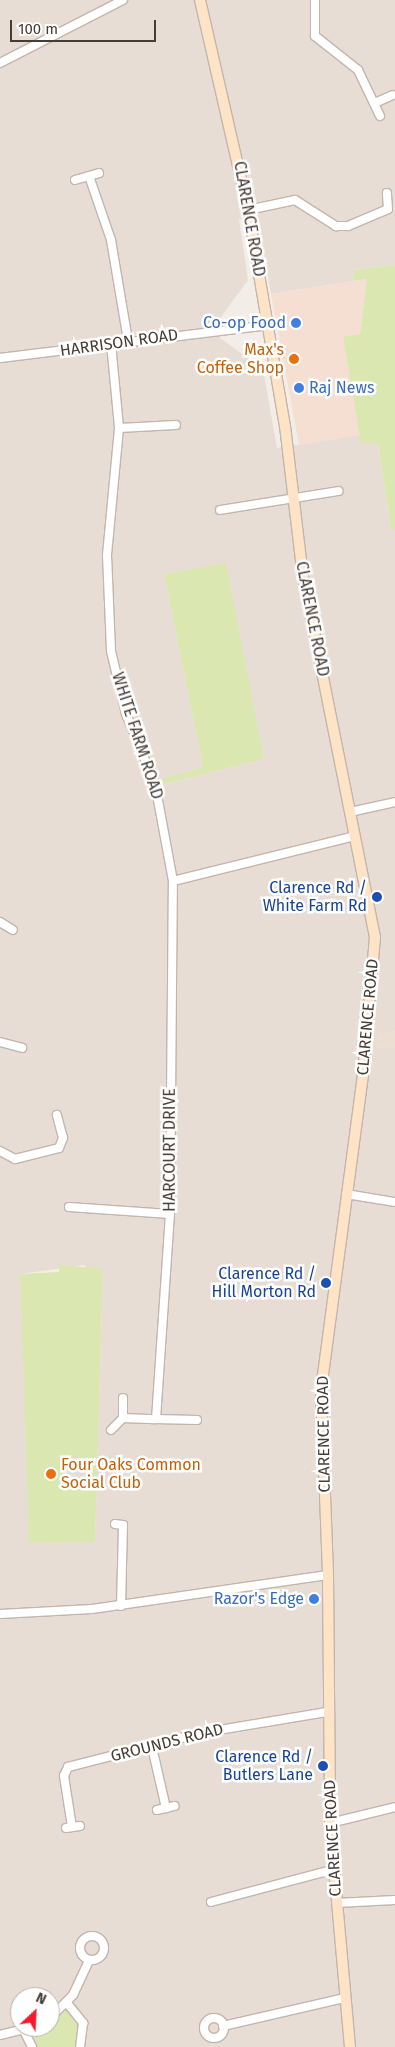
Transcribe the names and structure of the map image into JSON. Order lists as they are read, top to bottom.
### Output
{
  "streets": {
    "street": [
      "CLARENCE ROAD",
      "HARRISON ROAD",
      "WHITE FARM ROAD",
      "HARCOURT DRIVE",
      "GROUNDS ROAD"
    ]
  },
  "crossings": [
    ["CLARENCE ROAD", "HARRISON ROAD"],
    ["CLARENCE ROAD", "GROUNDS ROAD"],
    ["HARRISON ROAD", "WHITE FARM ROAD"],
    ["WHITE FARM ROAD", "HARCOURT DRIVE"]
  ],
  "places": [
    "Co-op Food",
    "Max's Coffee Shop",
    "Raj News",
    "Clarence Rd / White Farm Rd",
    "Clarence Rd / Hill Morton Rd",
    "Four Oaks Common Social Club",
    "Razor's Edge",
    "Clarence Rd / Butlers Lane"
  ],
  "scale_bar": "100 m",
  "north": "top right"
}
